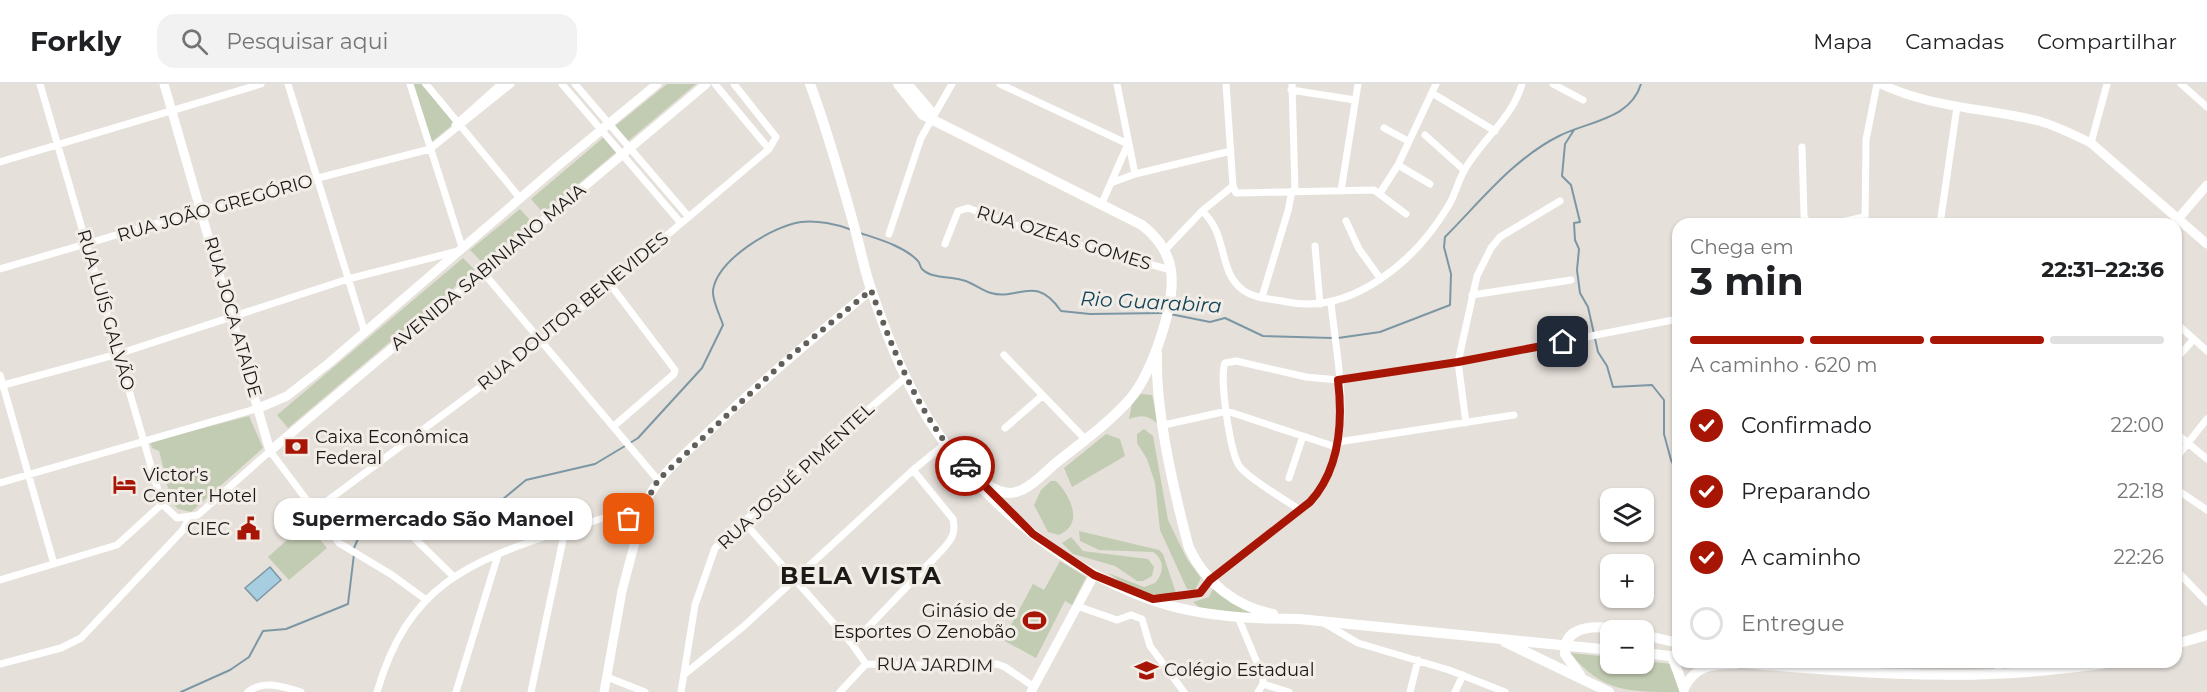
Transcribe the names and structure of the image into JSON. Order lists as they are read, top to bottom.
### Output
{
  "streets": {
    "street": [
      "RUA JOÃO GREGÓRIO",
      "RUA OZEAS GOMES",
      "AVENIDA SABINIANO MAIA",
      "RUA LUÍS GALVÃO",
      "RUA DOUTOR BENEVIDES",
      "RUA JOCA ATAÍDE",
      "RUA JOSUÉ PIMENTEL",
      "RUA JARDIM"
    ]
  },
  "crossings": [
    ["RUA JOÃO GREGÓRIO", "RUA LUÍS GALVÃO"],
    ["RUA JOÃO GREGÓRIO", "RUA JOCA ATAÍDE"],
    ["AVENIDA SABINIANO MAIA", "RUA JOCA ATAÍDE"],
    ["RUA DOUTOR BENEVIDES", "RUA JOCA ATAÍDE"]
  ],
  "districts": ["BELA VISTA"],
  "water": ["Rio Guarabira"],
  "places": {
    "bank": ["Caixa Econômica Federal"],
    "hotel": ["Victor's Center Hotel"],
    "other": ["Supermercado São Manoel"],
    "public building": ["CIEC"],
    "sports": ["Ginásio de Esportes O Zenobão"],
    "school or university": ["Colégio Estadual"]
  },
  "page": {
    "header": "Forkly",
    "search": "Pesquisar aqui",
    "nav": ["Mapa", "Camadas", "Compartilhar"],
    "heading": ["3 min", "Chega em", "22:31–22:36"],
    "bar": "A caminho · 620 m",
    "list": [
      ["Confirmado", "22:00"],
      ["Preparando", "22:18"],
      ["A caminho", "22:26"],
      "Entregue"
    ],
    "map_buttons": ["+", "−"],
    "bubble": "Supermercado São Manoel"
  }
}
